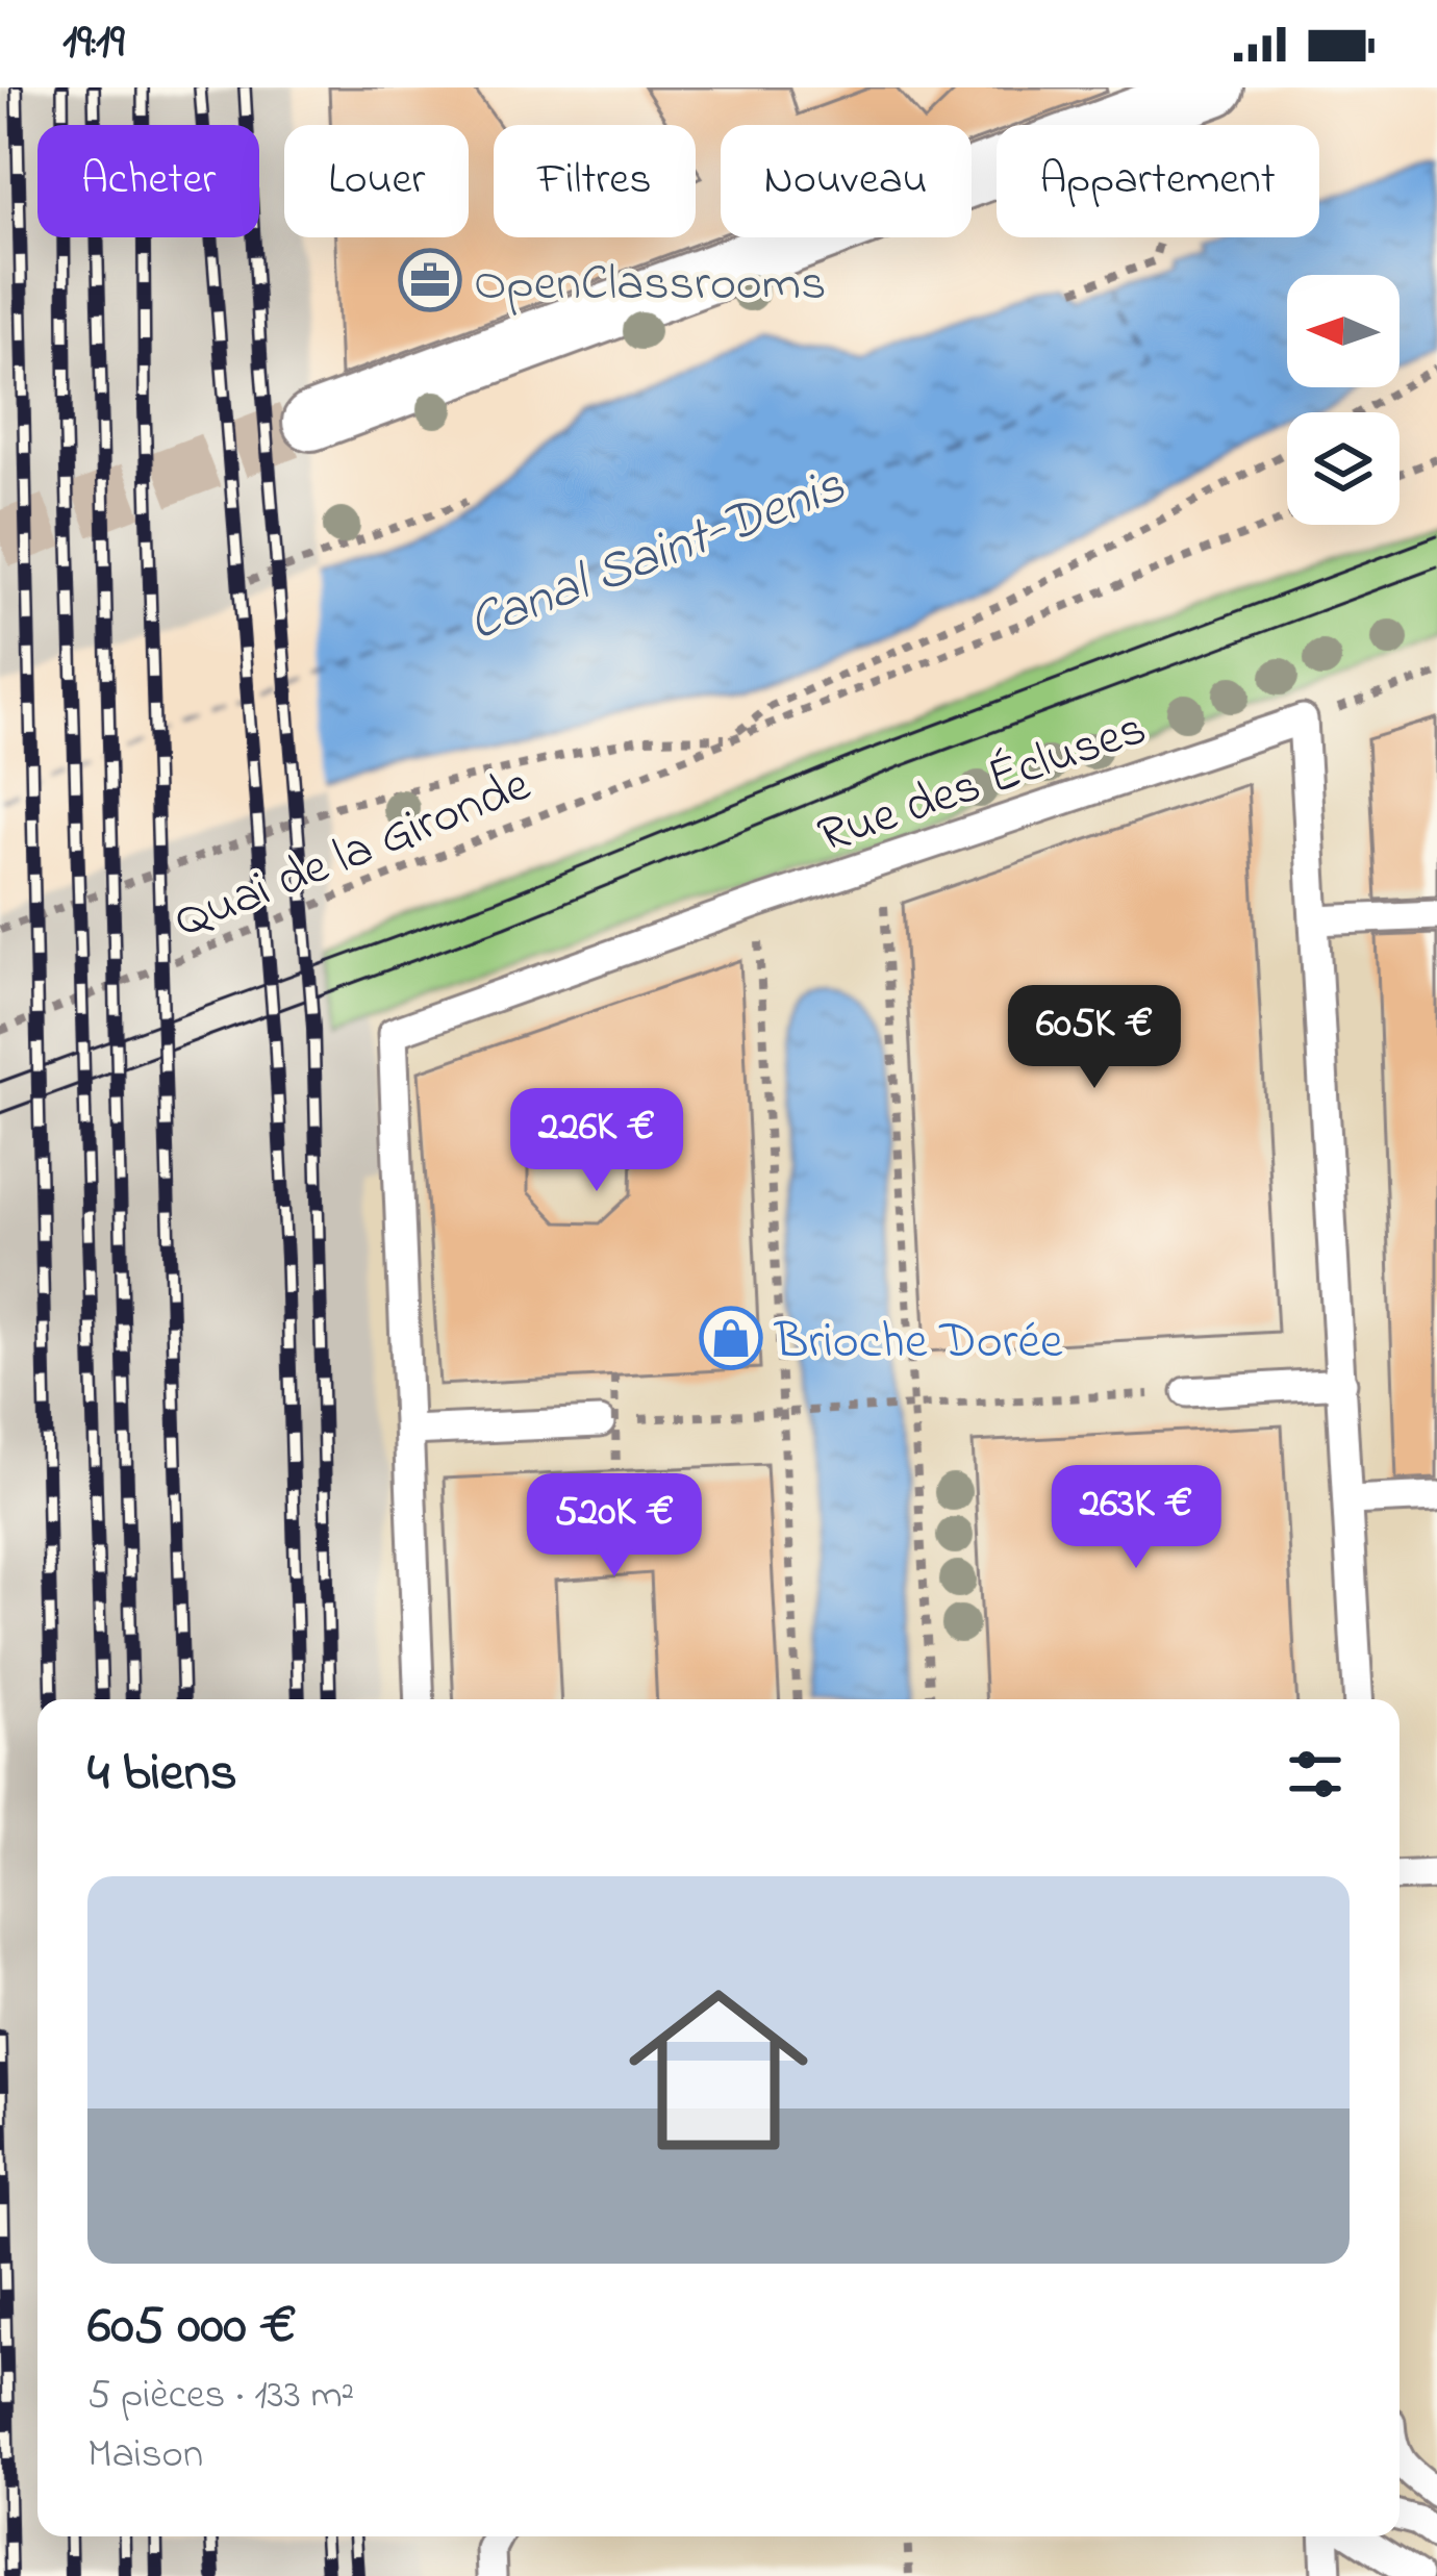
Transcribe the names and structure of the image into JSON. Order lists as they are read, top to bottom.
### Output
{
  "streets": {
    "lane": ["Rue des Écluses"],
    "path": ["Quai de la Gironde"]
  },
  "water": ["Canal Saint-Denis"],
  "places": {
    "office": ["OpenClassrooms"],
    "shop": ["Brioche Dorée"]
  },
  "north": "left",
  "page": {
    "status": "19:19",
    "chip": [
      "Acheter",
      "Louer",
      "Filtres",
      "Nouveau",
      "Appartement"
    ],
    "price": [
      "605K €",
      "226K €",
      "263K €",
      "520K €"
    ],
    "heading": "4 biens",
    "list": [
      {
        "name": "605 000 €",
        "note": "5 pièces · 133 m² · Maison"
      }
    ]
  }
}
